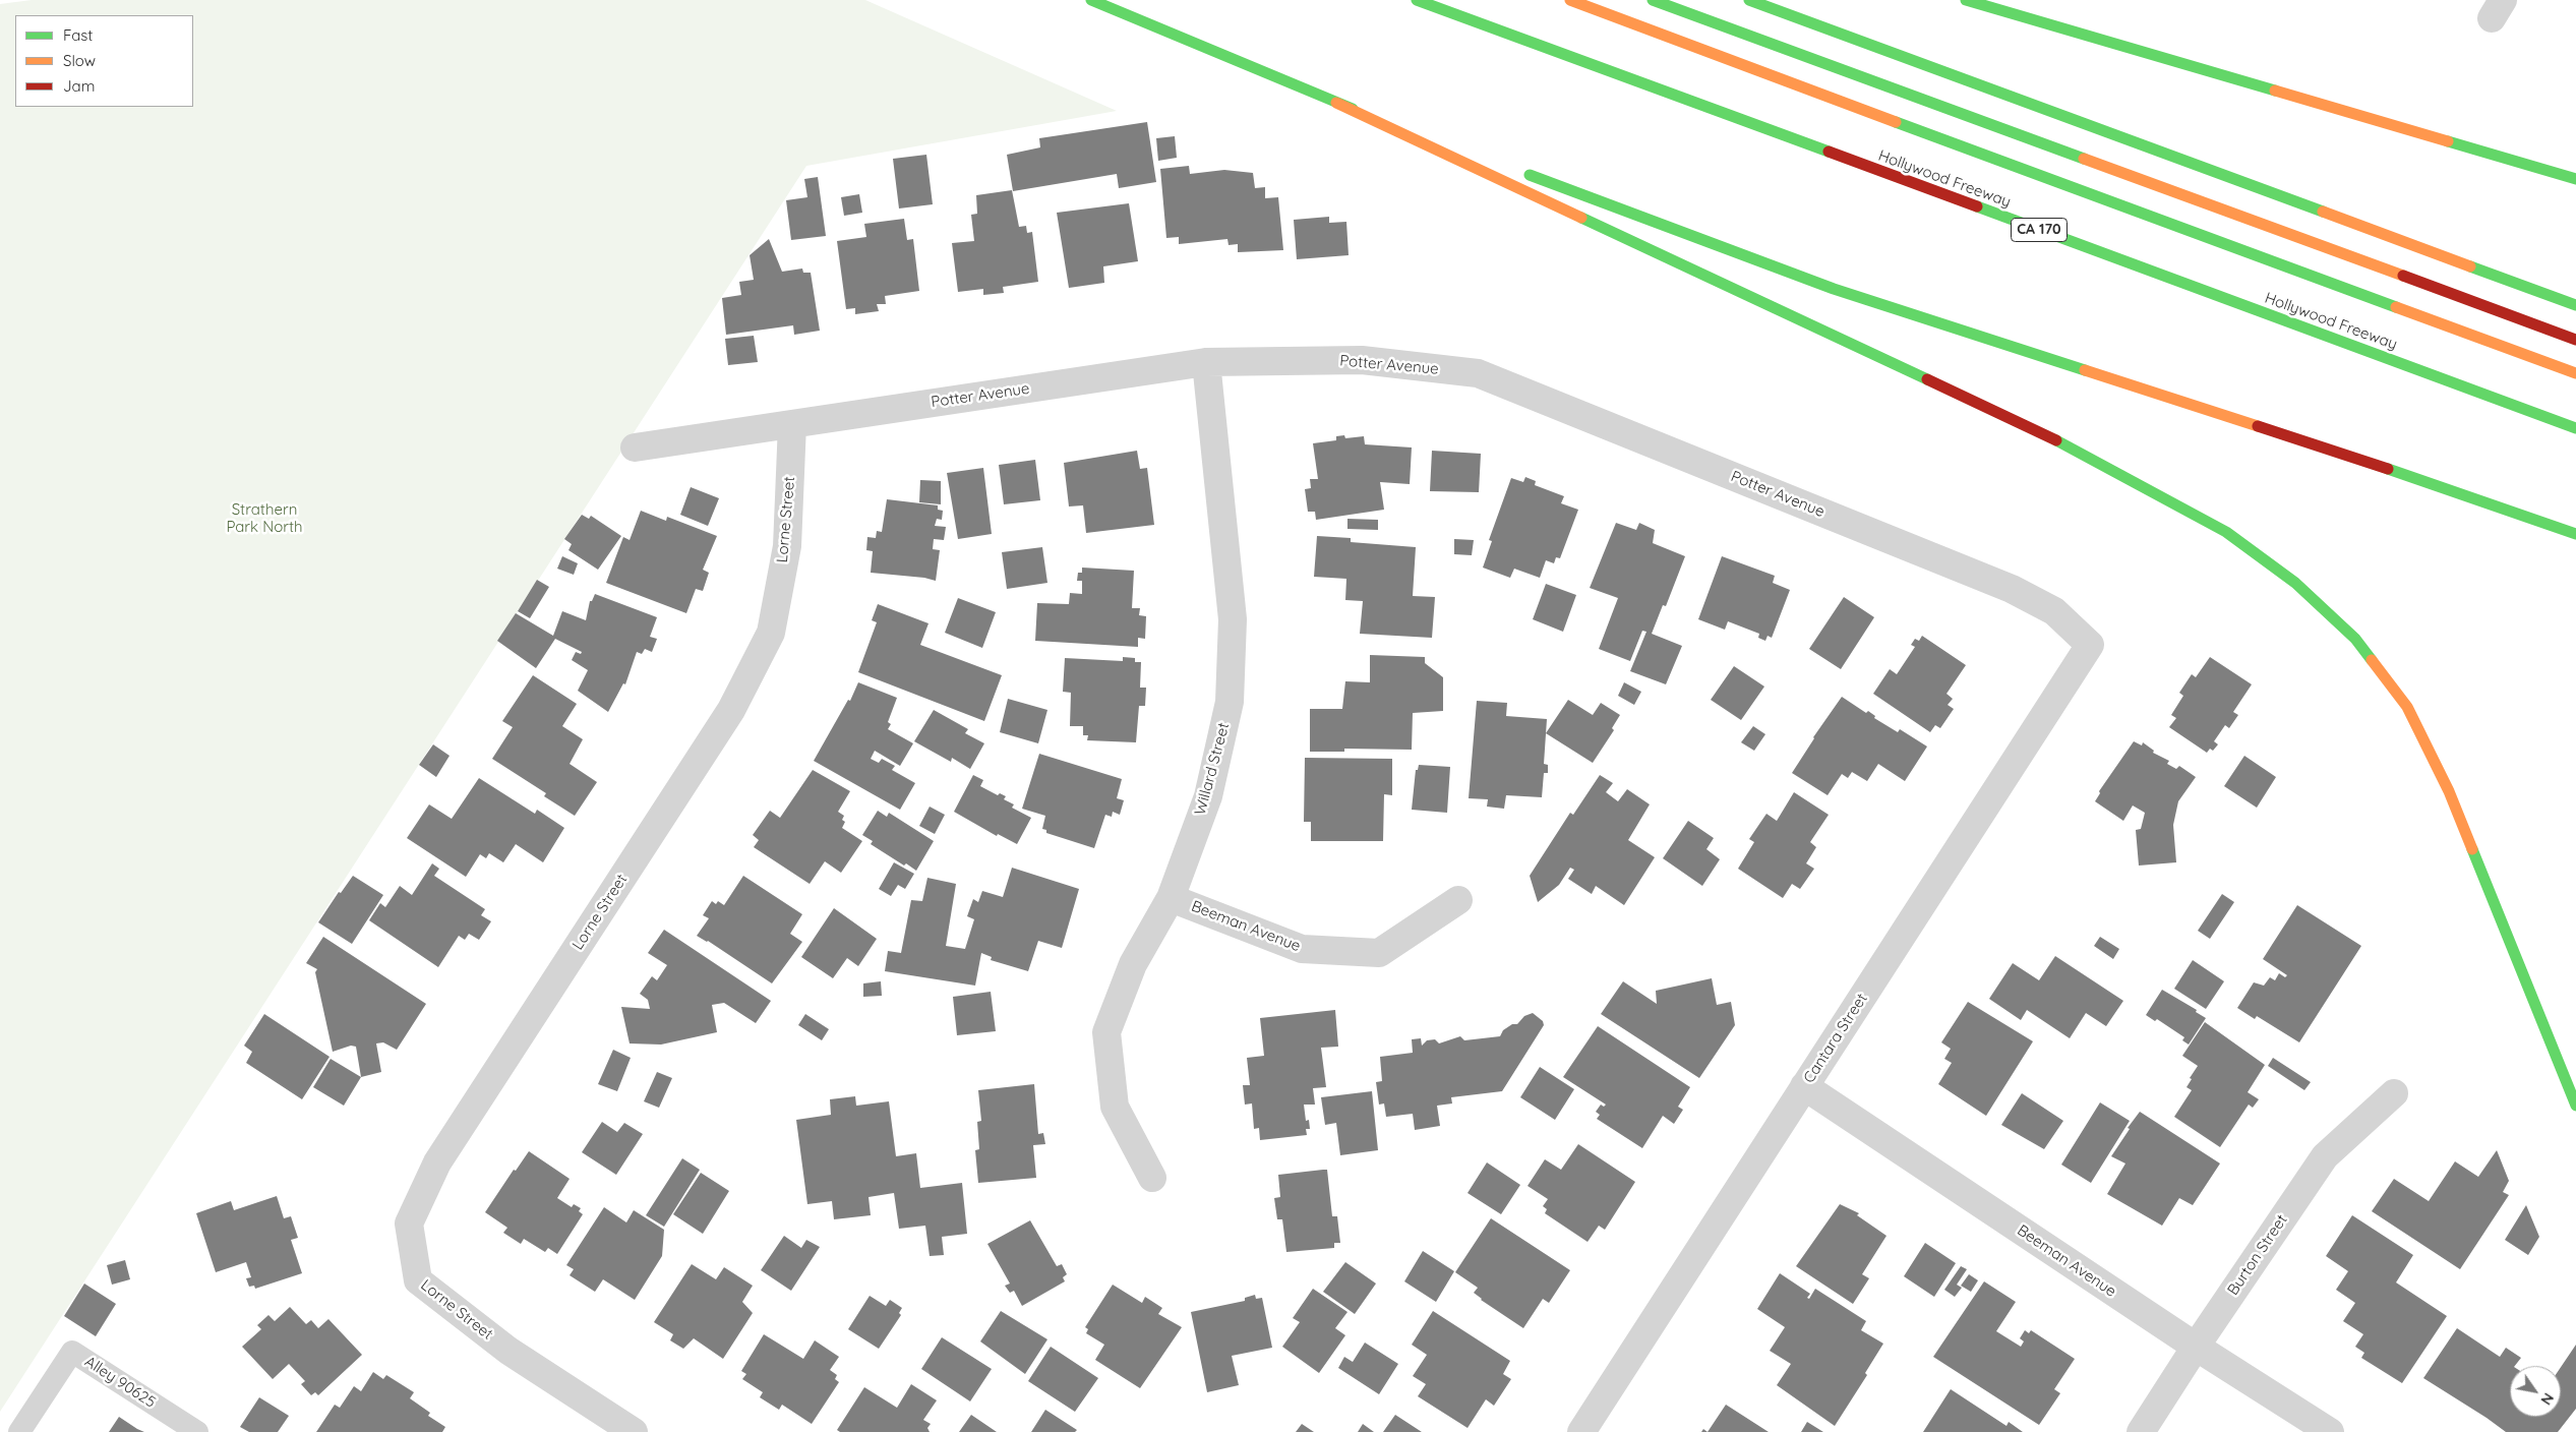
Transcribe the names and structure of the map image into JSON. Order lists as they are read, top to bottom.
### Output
{
  "streets": {
    "highway": ["Hollywood Freeway", "CA 170"],
    "street": [
      "Potter Avenue",
      "Lorne Street",
      "Willard Street",
      "Beeman Avenue",
      "Cantara Street",
      "Burton Street"
    ],
    "lane": ["Alley 90625"]
  },
  "crossings": [
    ["Potter Avenue", "Lorne Street"],
    ["Potter Avenue", "Willard Street"],
    ["Potter Avenue", "Cantara Street"],
    ["Willard Street", "Beeman Avenue"],
    ["Beeman Avenue", "Cantara Street"],
    ["Beeman Avenue", "Burton Street"]
  ],
  "parks": ["Strathern Park North"],
  "legend": ["Fast", "Slow", "Jam"],
  "north": "bottom right"
}
